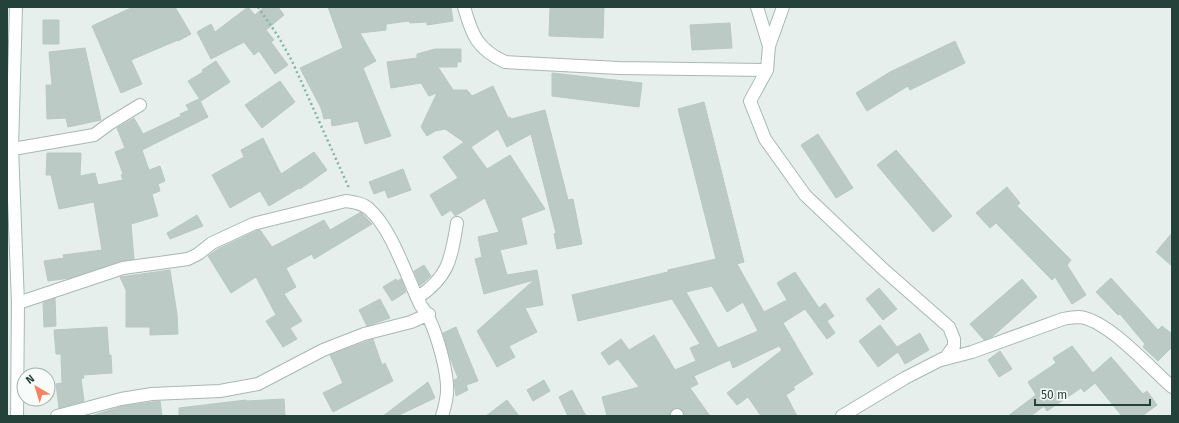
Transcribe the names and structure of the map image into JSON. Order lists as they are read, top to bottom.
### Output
{
  "scale_bar": "50 m",
  "north": "top left"
}
